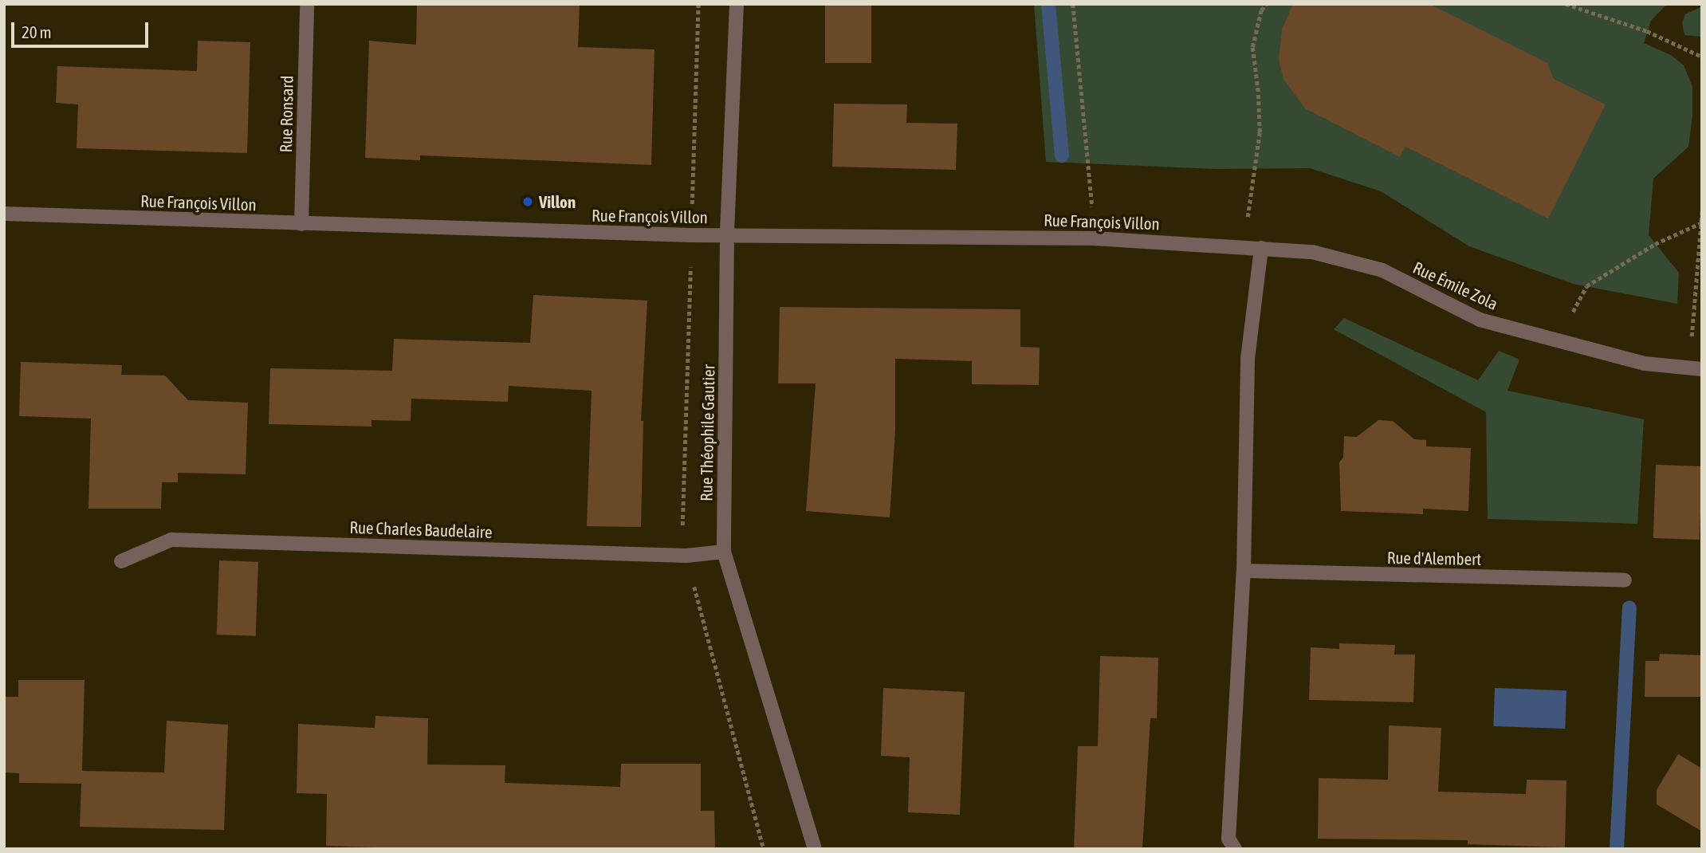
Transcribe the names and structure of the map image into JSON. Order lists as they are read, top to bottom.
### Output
{
  "streets": {
    "street": [
      "Rue Ronsard",
      "Rue François Villon",
      "Rue Émile Zola",
      "Rue Théophile Gautier",
      "Rue Charles Baudelaire",
      "Rue d'Alembert"
    ]
  },
  "crossings": [
    ["Rue Ronsard", "Rue François Villon"],
    ["Rue François Villon", "Rue Émile Zola"],
    ["Rue François Villon", "Rue Théophile Gautier"],
    ["Rue Théophile Gautier", "Rue Charles Baudelaire"]
  ],
  "places": ["Villon"],
  "scale_bar": "20 m"
}
